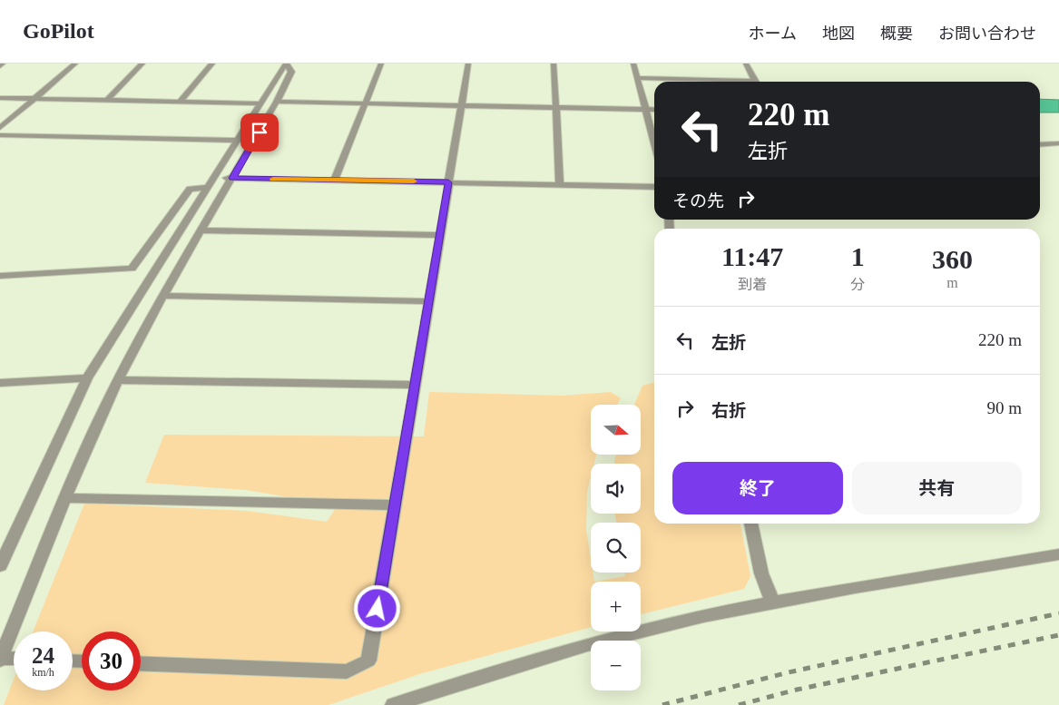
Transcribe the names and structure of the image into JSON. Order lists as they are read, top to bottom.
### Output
{
  "north": "right",
  "page": {
    "header": "GoPilot",
    "nav": [
      "ホーム",
      "地図",
      "概要",
      "お問い合わせ"
    ],
    "turn": ["220 m", "左折"],
    "then": "その先",
    "eta": [
      "11:47",
      "到着",
      "1",
      "分",
      "360",
      "m"
    ],
    "list": [
      {
        "name": "左折",
        "value": "220 m"
      },
      {
        "name": "右折",
        "value": "90 m"
      }
    ],
    "map_buttons": ["+", "−"],
    "buttons": ["終了", "共有"],
    "speed": "24 km/h",
    "limit": "30"
  }
}
